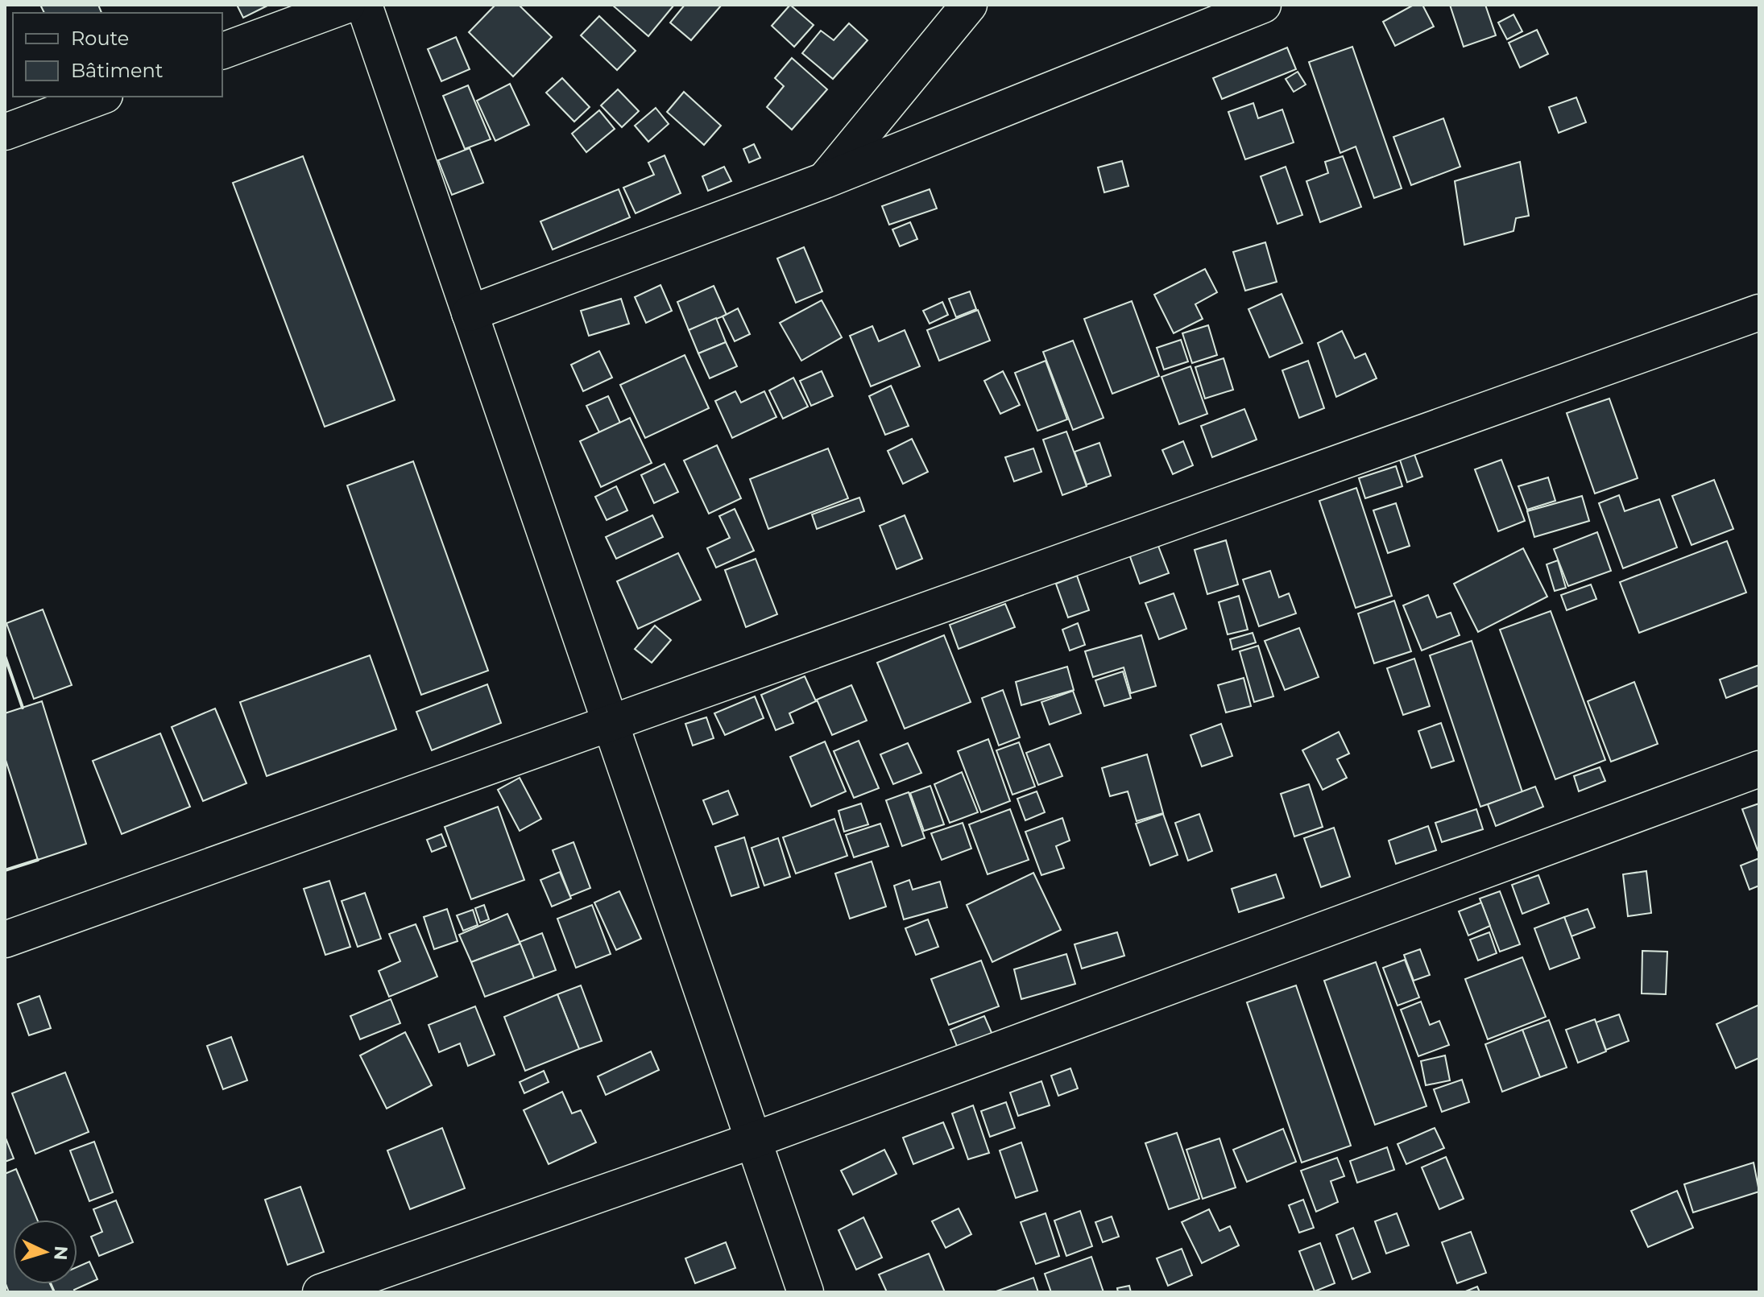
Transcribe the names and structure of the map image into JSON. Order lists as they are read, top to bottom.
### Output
{
  "legend": ["Route", "Bâtiment"],
  "north": "right"
}
